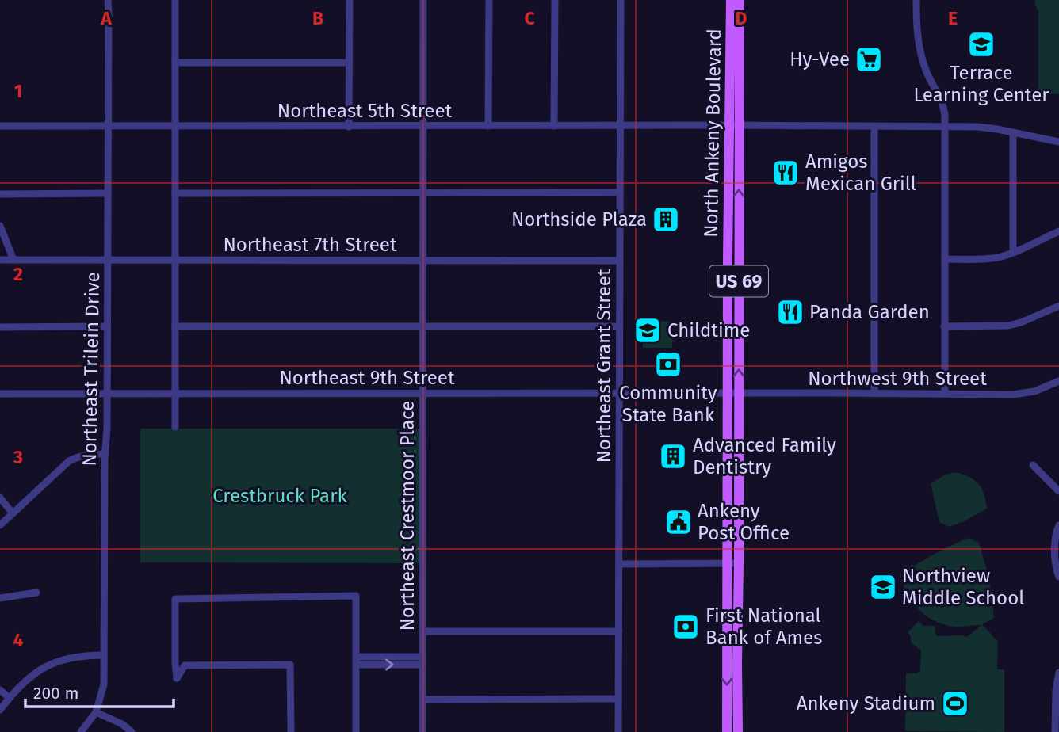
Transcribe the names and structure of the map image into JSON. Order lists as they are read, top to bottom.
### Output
{
  "streets": {
    "main road": ["North Ankeny Boulevard", "US 69"],
    "street": [
      "Northeast 5th Street",
      "Northeast 7th Street",
      "Northeast Grant Street",
      "Northeast Trilein Drive",
      "Northeast 9th Street",
      "Northwest 9th Street",
      "Northeast Crestmoor Place"
    ]
  },
  "crossings": [
    ["Northeast 5th Street", "North Ankeny Boulevard"],
    ["Northeast 5th Street", "Northeast Grant Street"],
    ["Northeast 5th Street", "Northeast Trilein Drive"],
    ["Northeast 5th Street", "Northeast Crestmoor Place"],
    ["North Ankeny Boulevard", "Northeast 9th Street"],
    ["North Ankeny Boulevard", "Northwest 9th Street"],
    ["Northeast 7th Street", "Northeast Grant Street"],
    ["Northeast 7th Street", "Northeast Trilein Drive"],
    ["Northeast 7th Street", "Northeast Crestmoor Place"],
    ["Northeast Grant Street", "Northeast 9th Street"],
    ["Northeast Trilein Drive", "Northeast 9th Street"],
    ["Northeast 9th Street", "Northwest 9th Street"],
    ["Northeast 9th Street", "Northeast Crestmoor Place"]
  ],
  "parks": ["Crestbruck Park"],
  "places": {
    "school or university": ["Terrace Learning Center", "Childtime", "Northview Middle School"],
    "supermarket": ["Hy-Vee"],
    "restaurant": ["Amigos Mexican Grill", "Panda Garden"],
    "building": ["Northside Plaza", "Advanced Family Dentistry"],
    "bank": ["Community State Bank", "First National Bank of Ames"],
    "public building": ["Ankeny Post Office"],
    "sports": ["Ankeny Stadium"]
  },
  "scale_bar": "200 m",
  "grid": {
    "columns": [
      "A",
      "B",
      "C",
      "D",
      "E"
    ],
    "rows": [
      "1",
      "2",
      "3",
      "4"
    ]
  }
}
